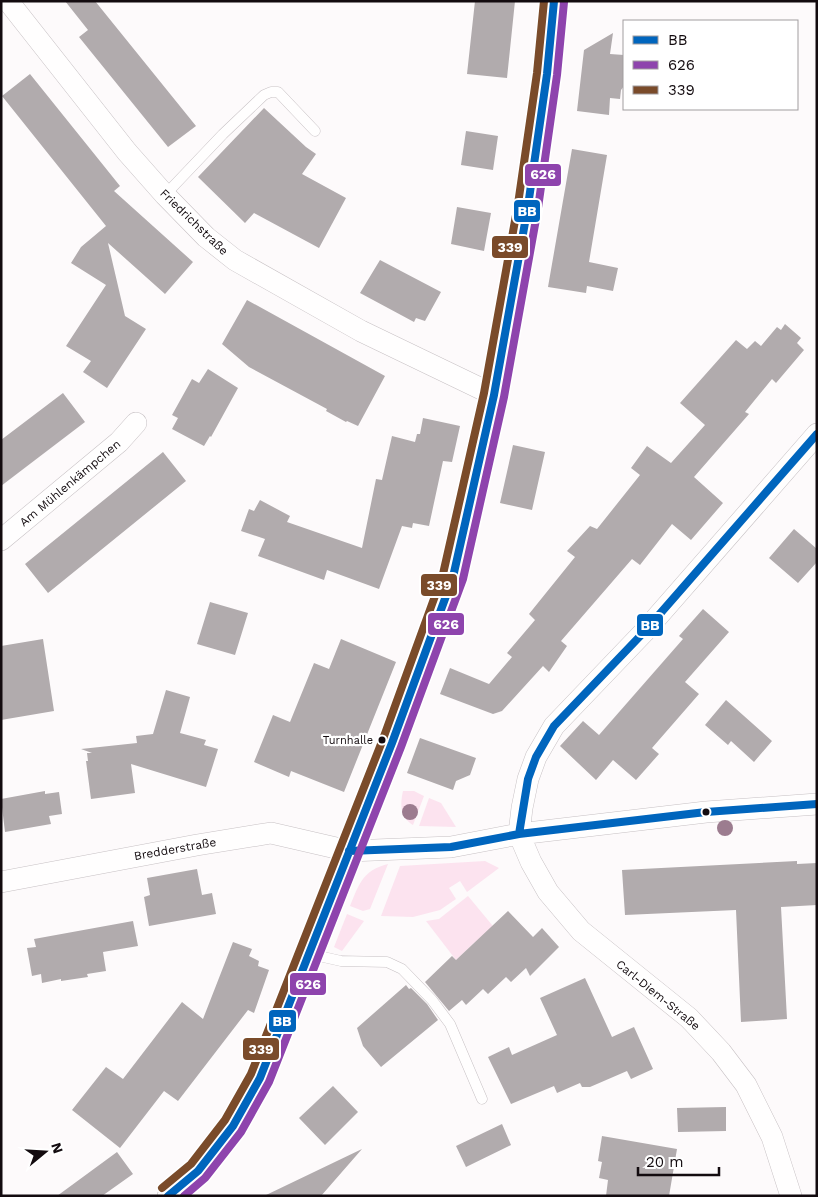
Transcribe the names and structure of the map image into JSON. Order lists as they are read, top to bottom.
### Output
{
  "streets": {
    "street": [
      "Friedrichstraße",
      "Am Mühlenkämpchen",
      "Bredderstraße",
      "Carl-Diem-Straße"
    ]
  },
  "crossings": [
    ["Bredderstraße", "Carl-Diem-Straße"]
  ],
  "places": ["Turnhalle"],
  "lines": ["transit line BB", "transit line 339", "transit line 626"],
  "legend": ["BB", "626", "339"],
  "scale_bar": "20 m",
  "north": "right"
}
